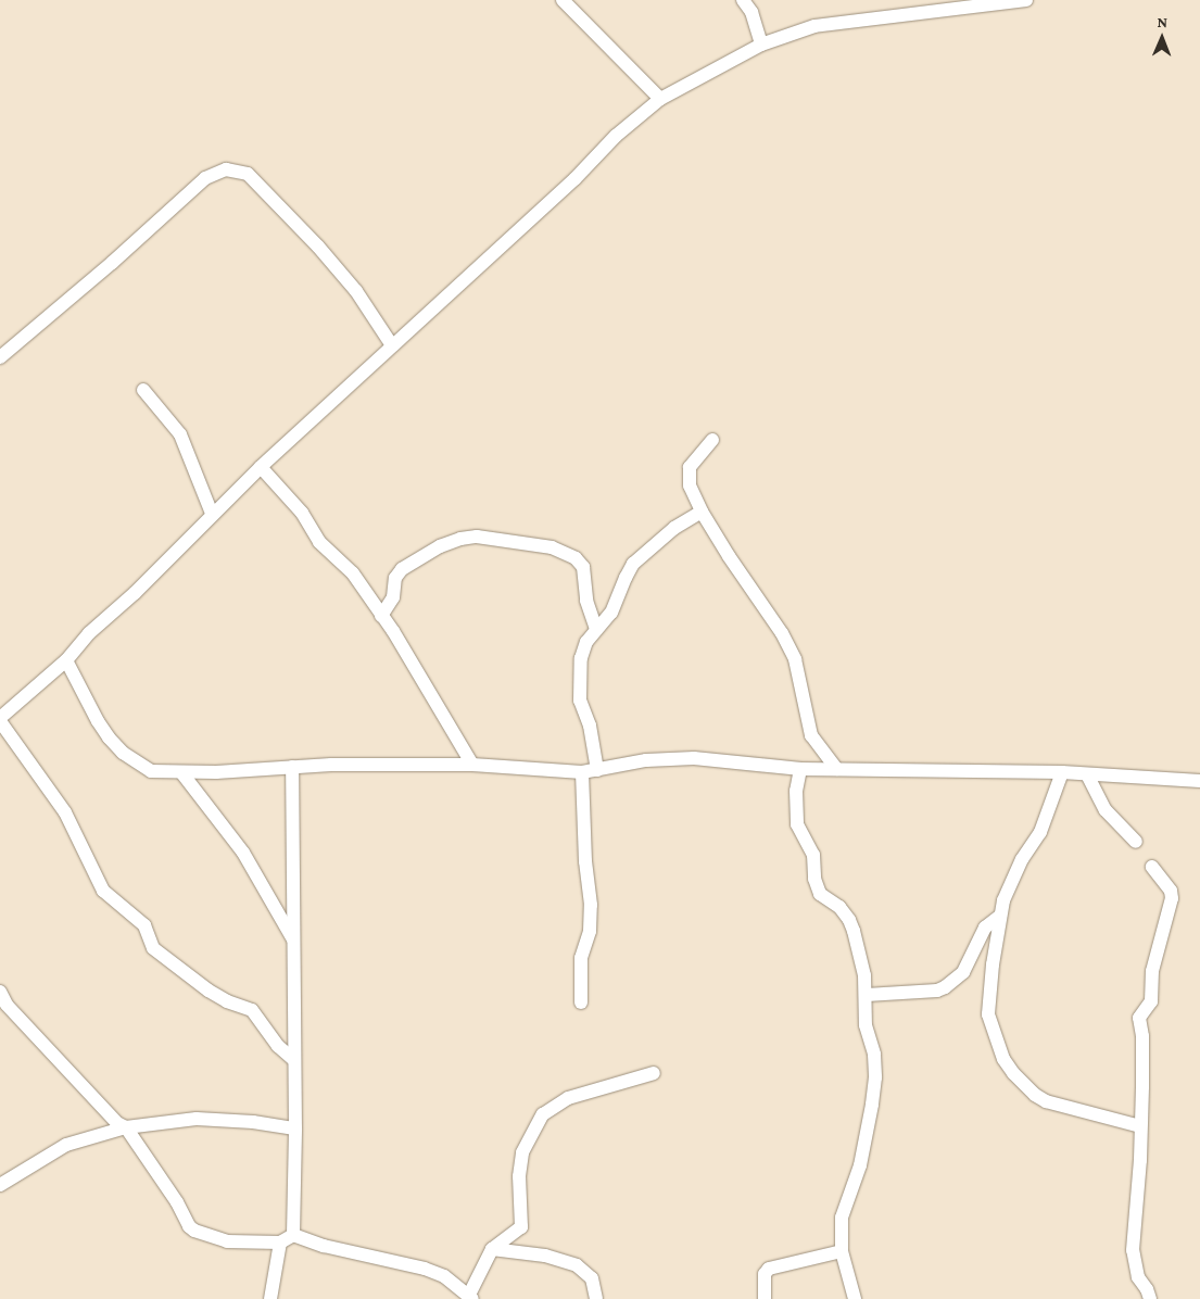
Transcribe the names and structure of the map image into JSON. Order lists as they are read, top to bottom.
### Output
{
  "north": "top"
}
